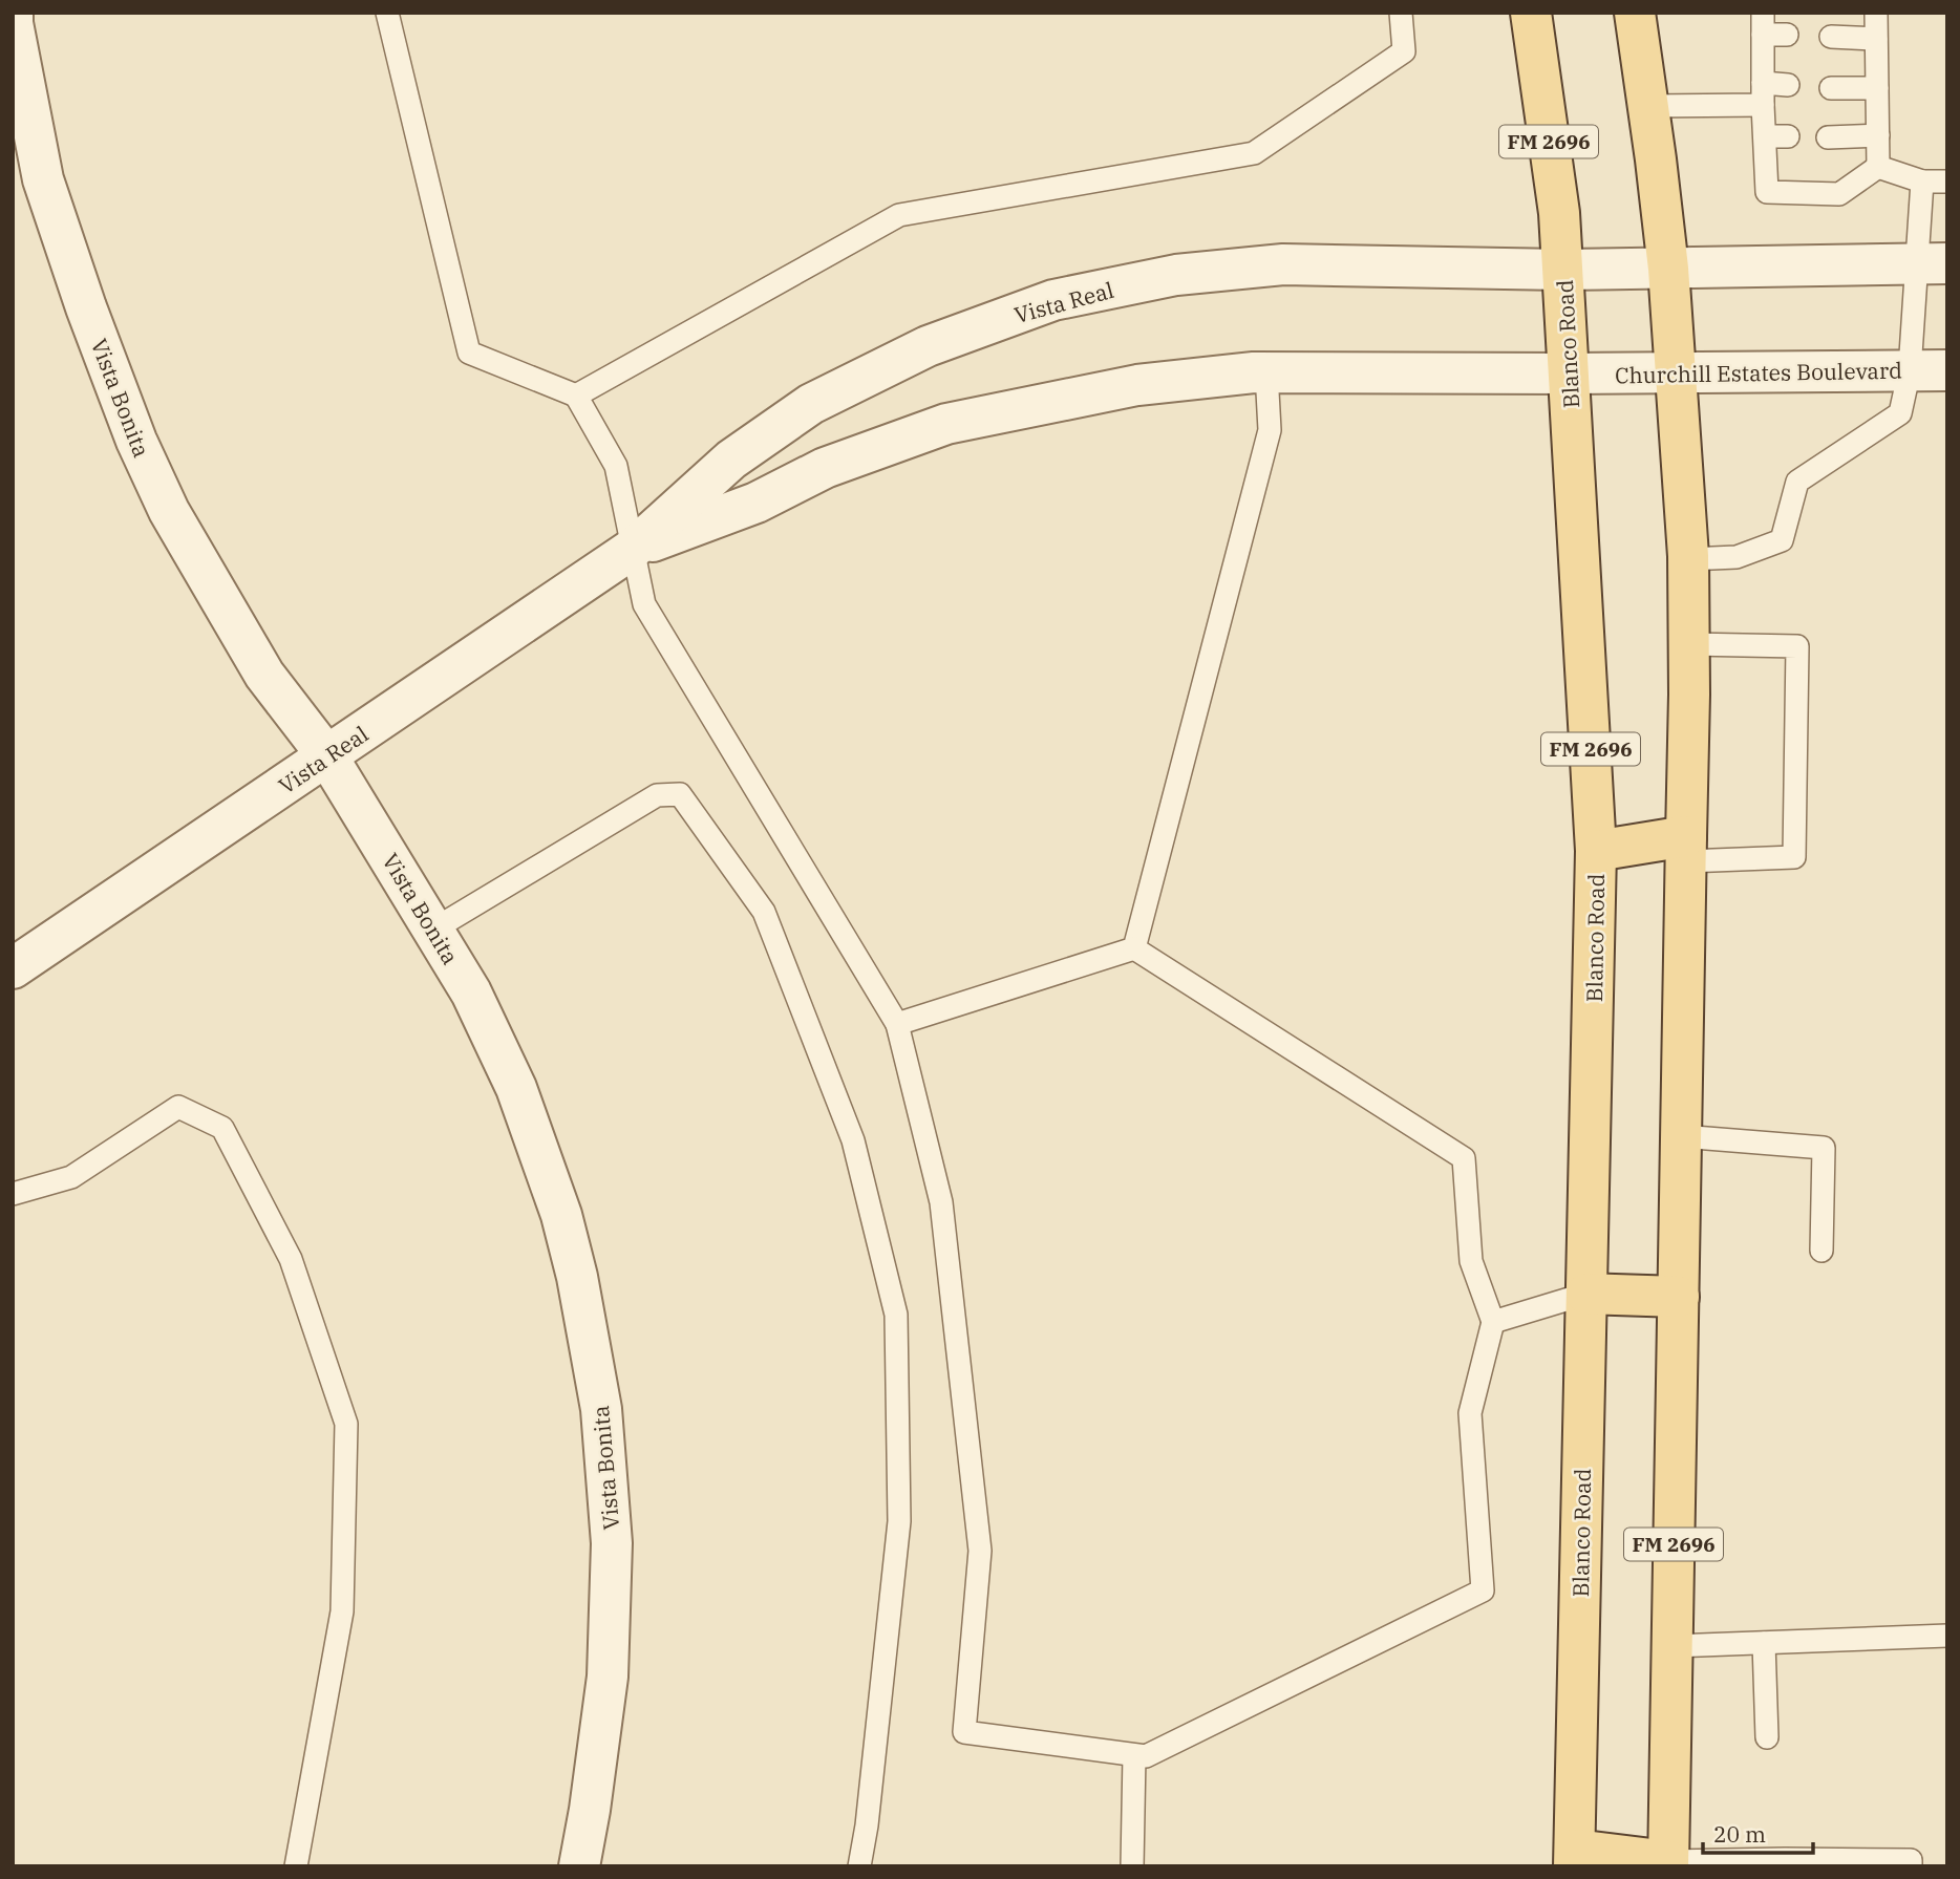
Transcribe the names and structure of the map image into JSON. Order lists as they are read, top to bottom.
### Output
{
  "streets": {
    "main road": ["FM 2696", "Blanco Road"],
    "street": ["Vista Real", "Churchill Estates Boulevard", "Vista Bonita"]
  },
  "crossings": [
    ["FM 2696", "Vista Real"],
    ["FM 2696", "Churchill Estates Boulevard"],
    ["Vista Real", "Blanco Road"],
    ["Vista Real", "Churchill Estates Boulevard"],
    ["Vista Real", "Vista Bonita"],
    ["Blanco Road", "Churchill Estates Boulevard"]
  ],
  "scale_bar": "20 m"
}
